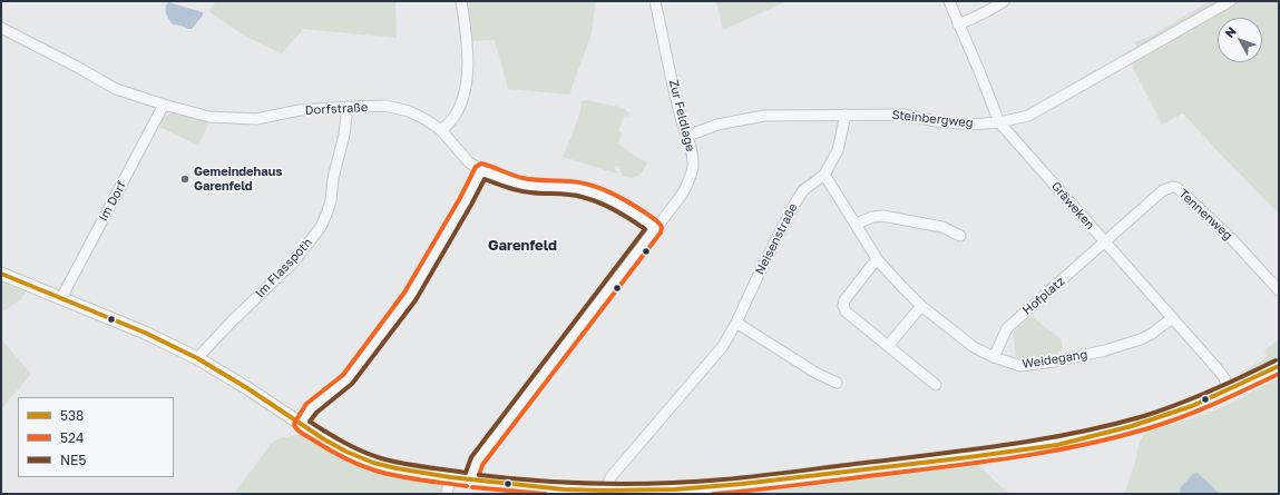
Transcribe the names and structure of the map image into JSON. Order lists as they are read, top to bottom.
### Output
{
  "streets": {
    "street": [
      "Dorfstraße",
      "Zur Feldlage",
      "Steinbergweg",
      "Im Dorf",
      "Gräweken",
      "Tennenweg",
      "Neisenstraße",
      "Im Flasspoth",
      "Hofplatz",
      "Weidegang"
    ]
  },
  "crossings": [
    ["Dorfstraße", "Zur Feldlage"],
    ["Dorfstraße", "Im Dorf"],
    ["Dorfstraße", "Im Flasspoth"],
    ["Zur Feldlage", "Steinbergweg"],
    ["Steinbergweg", "Gräweken"],
    ["Steinbergweg", "Neisenstraße"],
    ["Gräweken", "Tennenweg"],
    ["Gräweken", "Hofplatz"],
    ["Gräweken", "Weidegang"],
    ["Tennenweg", "Hofplatz"],
    ["Neisenstraße", "Weidegang"],
    ["Hofplatz", "Weidegang"]
  ],
  "districts": ["Garenfeld"],
  "places": ["Gemeindehaus Garenfeld"],
  "lines": ["transit line 524", "transit line NE5", "transit line 538"],
  "legend": ["538", "524", "NE5"],
  "north": "top left"
}
